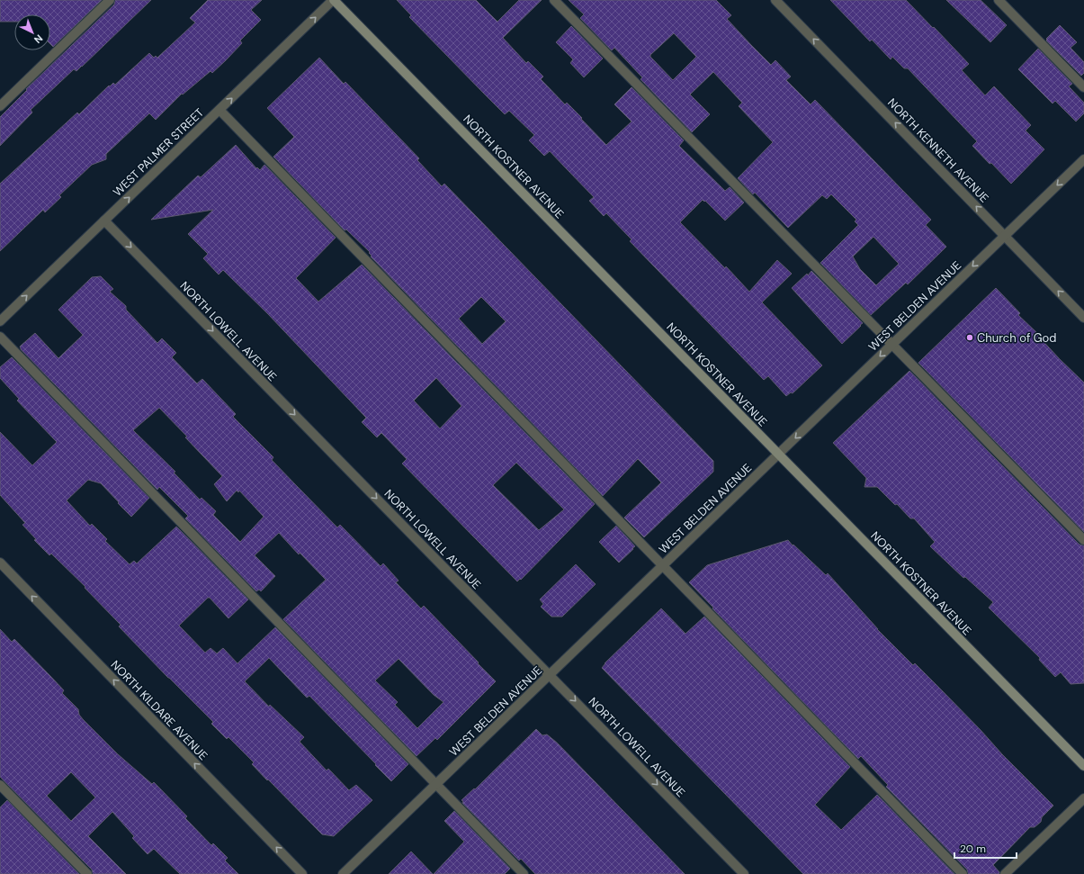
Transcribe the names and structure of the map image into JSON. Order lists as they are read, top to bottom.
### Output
{
  "streets": {
    "street": [
      "NORTH KENNETH AVENUE",
      "WEST PALMER STREET",
      "NORTH KOSTNER AVENUE",
      "WEST BELDEN AVENUE",
      "NORTH LOWELL AVENUE",
      "NORTH KILDARE AVENUE"
    ]
  },
  "crossings": [
    ["NORTH KENNETH AVENUE", "WEST BELDEN AVENUE"],
    ["WEST PALMER STREET", "NORTH KOSTNER AVENUE"],
    ["WEST PALMER STREET", "NORTH LOWELL AVENUE"],
    ["NORTH KOSTNER AVENUE", "WEST BELDEN AVENUE"],
    ["WEST BELDEN AVENUE", "NORTH LOWELL AVENUE"]
  ],
  "one_way": [
    "NORTH KENNETH AVENUE",
    "WEST PALMER STREET",
    "WEST BELDEN AVENUE",
    "NORTH LOWELL AVENUE",
    "NORTH KILDARE AVENUE"
  ],
  "places": ["Church of God"],
  "scale_bar": "20 m",
  "north": "bottom right"
}
